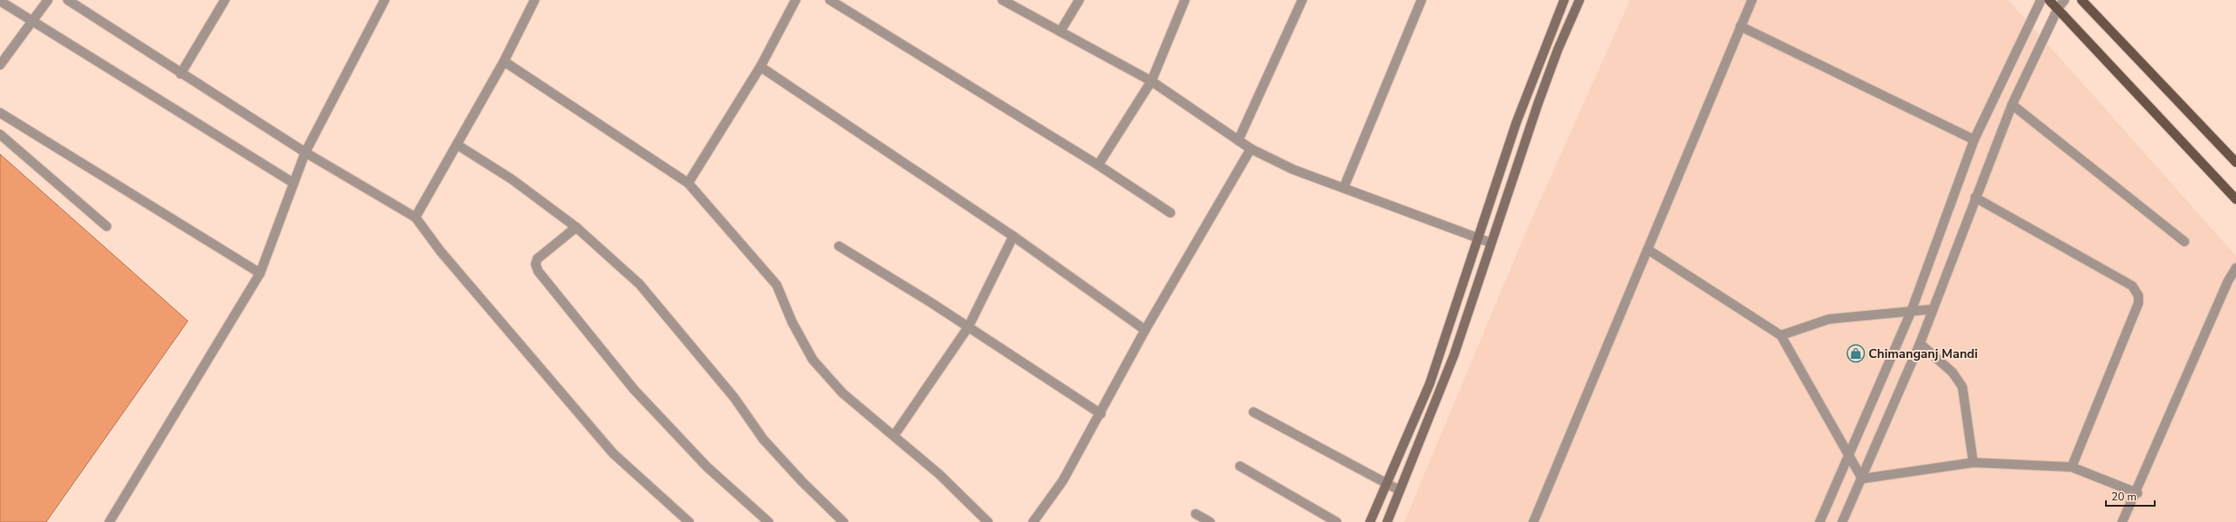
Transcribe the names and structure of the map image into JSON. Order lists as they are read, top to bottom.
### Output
{
  "places": {
    "shop": ["Chimanganj Mandi"]
  },
  "scale_bar": "20 m"
}
